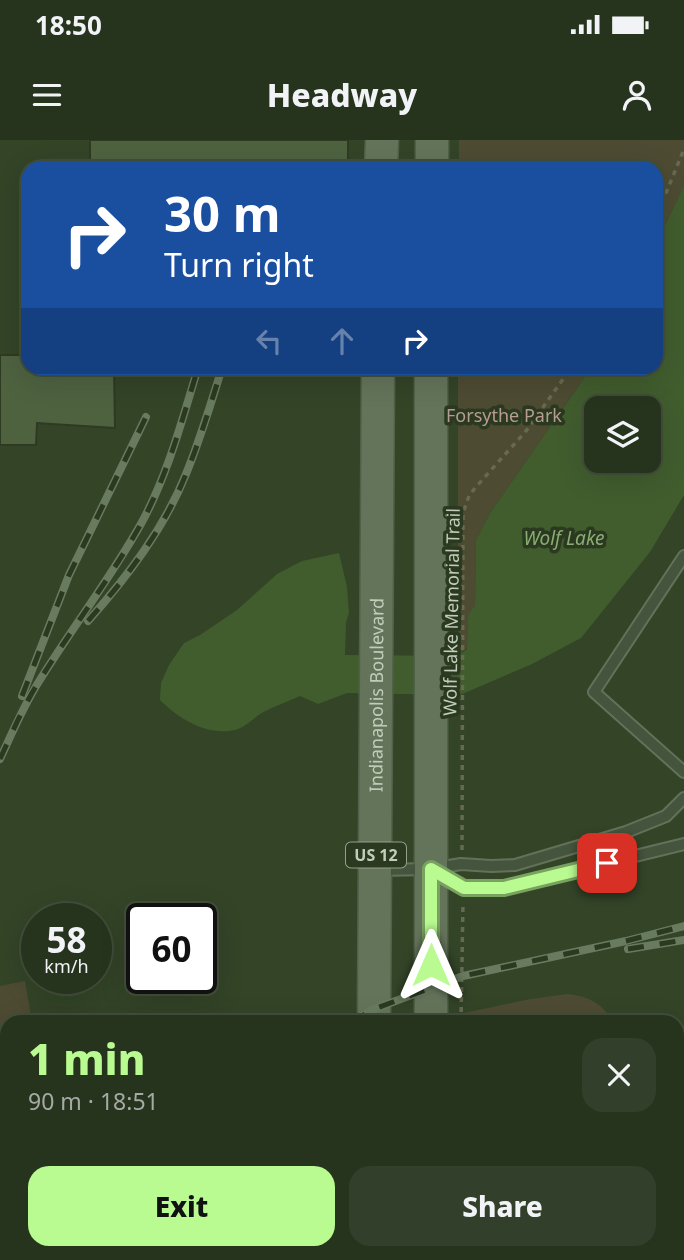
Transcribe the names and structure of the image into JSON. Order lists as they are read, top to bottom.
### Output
{
  "streets": {
    "main road": ["Indianapolis Boulevard", "US 12"],
    "path": ["Wolf Lake Memorial Trail"]
  },
  "water": ["Wolf Lake"],
  "parks": ["Forsythe Park"],
  "page": {
    "status": "18:50",
    "header": "Headway",
    "turn": ["30 m", "Turn right"],
    "speed": "58 km/h",
    "limit": "60",
    "heading": ["1 min", "90 m · 18:51"],
    "buttons": ["Exit", "Share"]
  }
}
